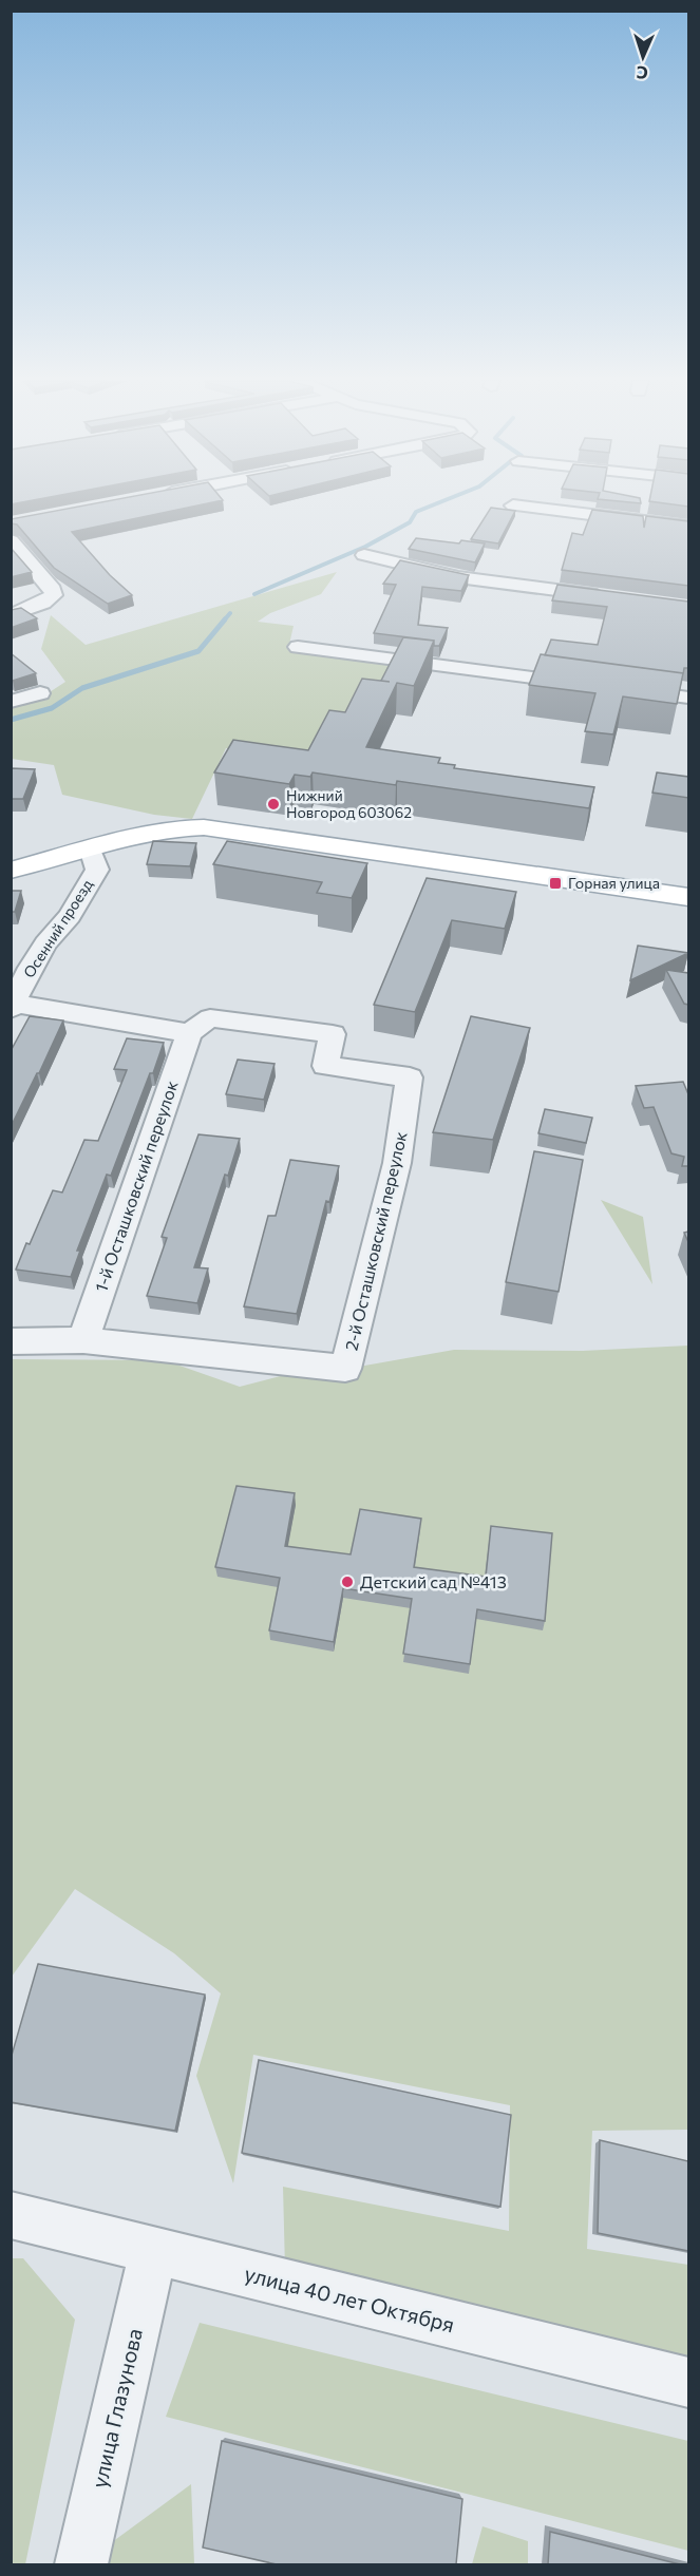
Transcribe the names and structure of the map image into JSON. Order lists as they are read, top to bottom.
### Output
{
  "streets": {
    "street": [
      "Осенний проезд",
      "1-й Осташковский переулок",
      "2-й Осташковский переулок",
      "улица 40 лет Октября",
      "улица Глазунова"
    ]
  },
  "crossings": [
    ["1-й Осташковский переулок", "2-й Осташковский переулок"],
    ["улица 40 лет Октября", "улица Глазунова"]
  ],
  "places": {
    "other": ["Нижний Новгород 603062", "Детский сад №413"],
    "transit": ["Горная улица"]
  },
  "north": "bottom"
}
